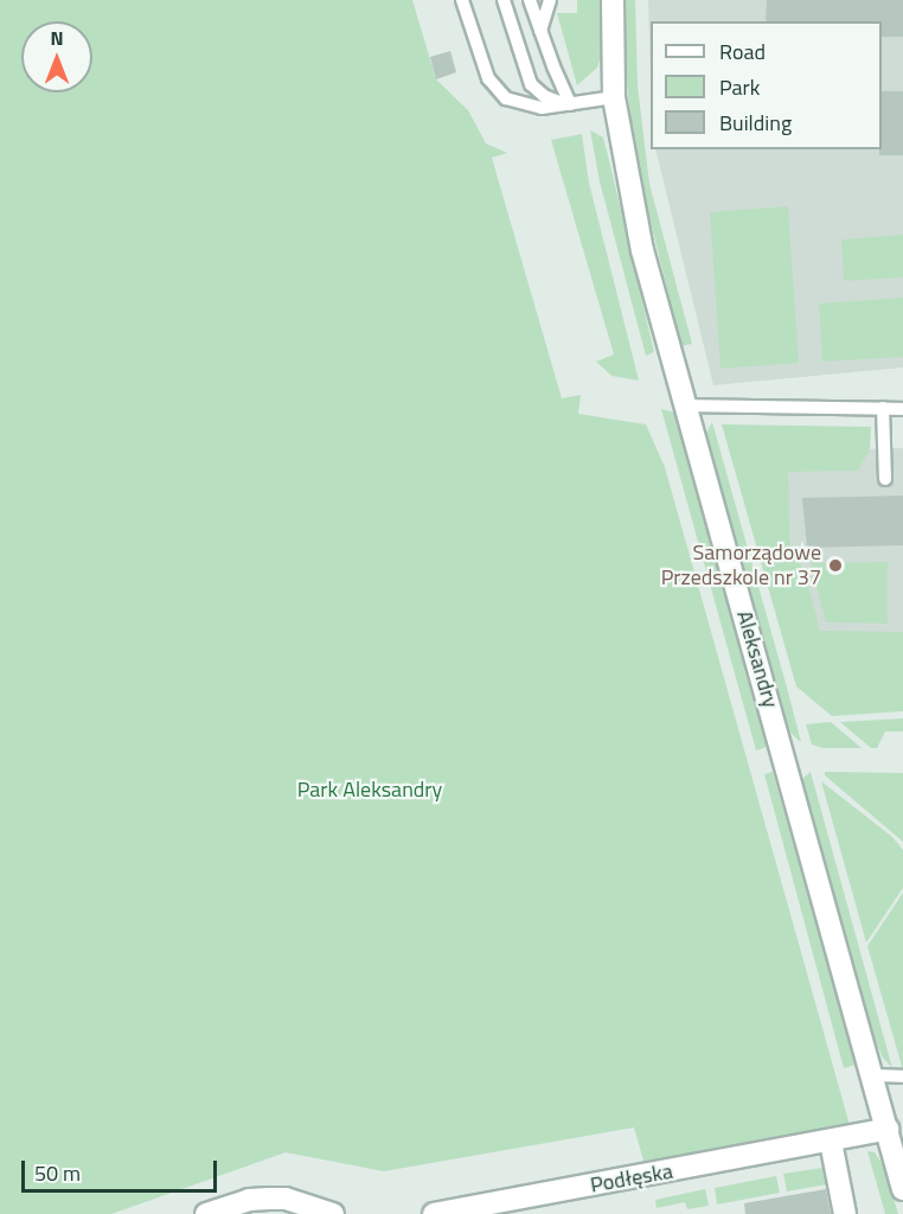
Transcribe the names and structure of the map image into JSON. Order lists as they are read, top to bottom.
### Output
{
  "streets": {
    "street": ["Aleksandry", "Podłęska"]
  },
  "crossings": [
    ["Aleksandry", "Podłęska"]
  ],
  "parks": ["Park Aleksandry"],
  "places": ["Samorządowe Przedszkole nr 37"],
  "legend": ["Road", "Park", "Building"],
  "scale_bar": "50 m",
  "north": "top"
}
